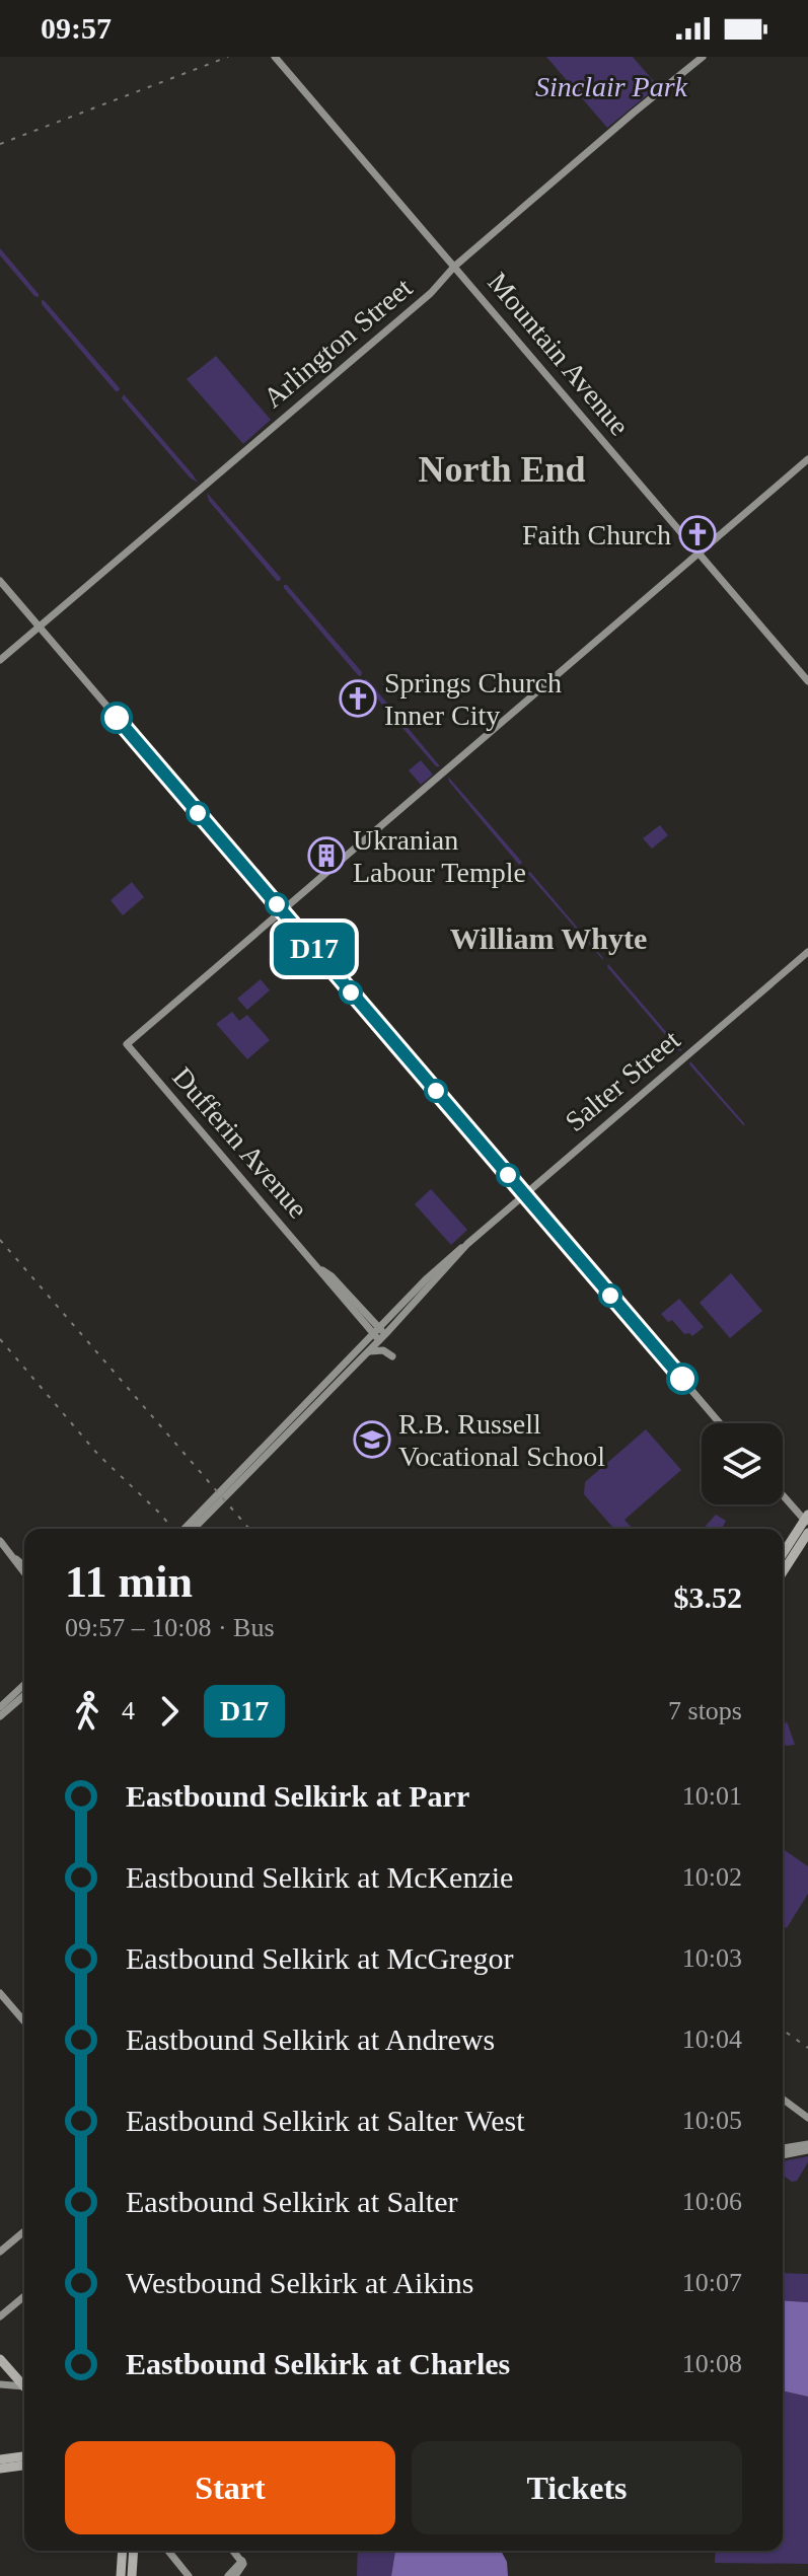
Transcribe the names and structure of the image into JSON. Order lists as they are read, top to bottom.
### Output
{
  "streets": {
    "main road": [
      "Arlington Street",
      "Mountain Avenue",
      "Salter Street",
      "Dufferin Avenue"
    ]
  },
  "crossings": [
    ["Arlington Street", "Mountain Avenue"],
    ["Salter Street", "Dufferin Avenue"]
  ],
  "districts": ["North End", "William Whyte"],
  "parks": ["Sinclair Park"],
  "places": {
    "church": ["Faith Church", "Springs Church Inner City"],
    "building": ["Ukranian Labour Temple"],
    "school or university": ["R.B. Russell Vocational School"]
  },
  "lines": ["bus line D17"],
  "page": {
    "status": "09:57",
    "on_map": "D17",
    "heading": ["11 min", "09:57 – 10:08 · Bus", "$3.52"],
    "legs": ["4", "D17", "7 stops"],
    "list": [
      {
        "name": "Eastbound Selkirk at Parr",
        "value": "10:01"
      },
      {
        "name": "Eastbound Selkirk at McKenzie",
        "value": "10:02"
      },
      {
        "name": "Eastbound Selkirk at McGregor",
        "value": "10:03"
      },
      {
        "name": "Eastbound Selkirk at Andrews",
        "value": "10:04"
      },
      {
        "name": "Eastbound Selkirk at Salter West",
        "value": "10:05"
      },
      {
        "name": "Eastbound Selkirk at Salter",
        "value": "10:06"
      },
      {
        "name": "Westbound Selkirk at Aikins",
        "value": "10:07"
      },
      {
        "name": "Eastbound Selkirk at Charles",
        "value": "10:08"
      }
    ],
    "buttons": ["Start", "Tickets"]
  }
}
